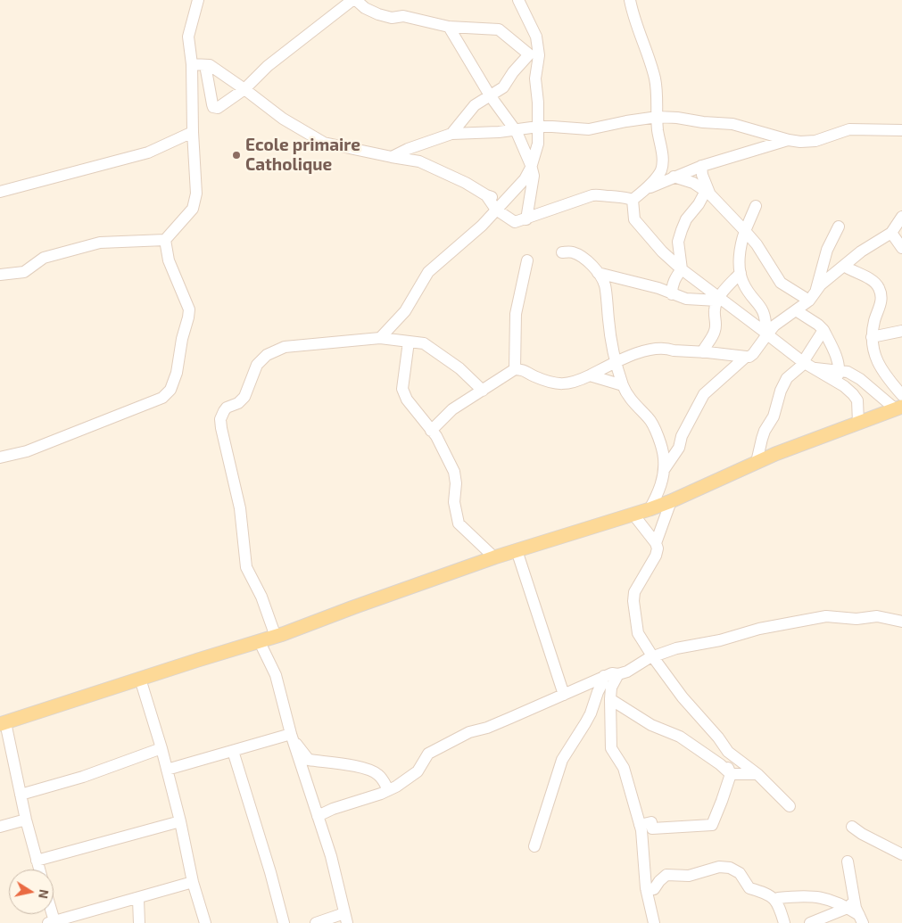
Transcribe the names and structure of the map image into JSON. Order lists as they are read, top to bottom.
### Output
{
  "places": ["Ecole primaire Catholique"],
  "north": "right"
}
